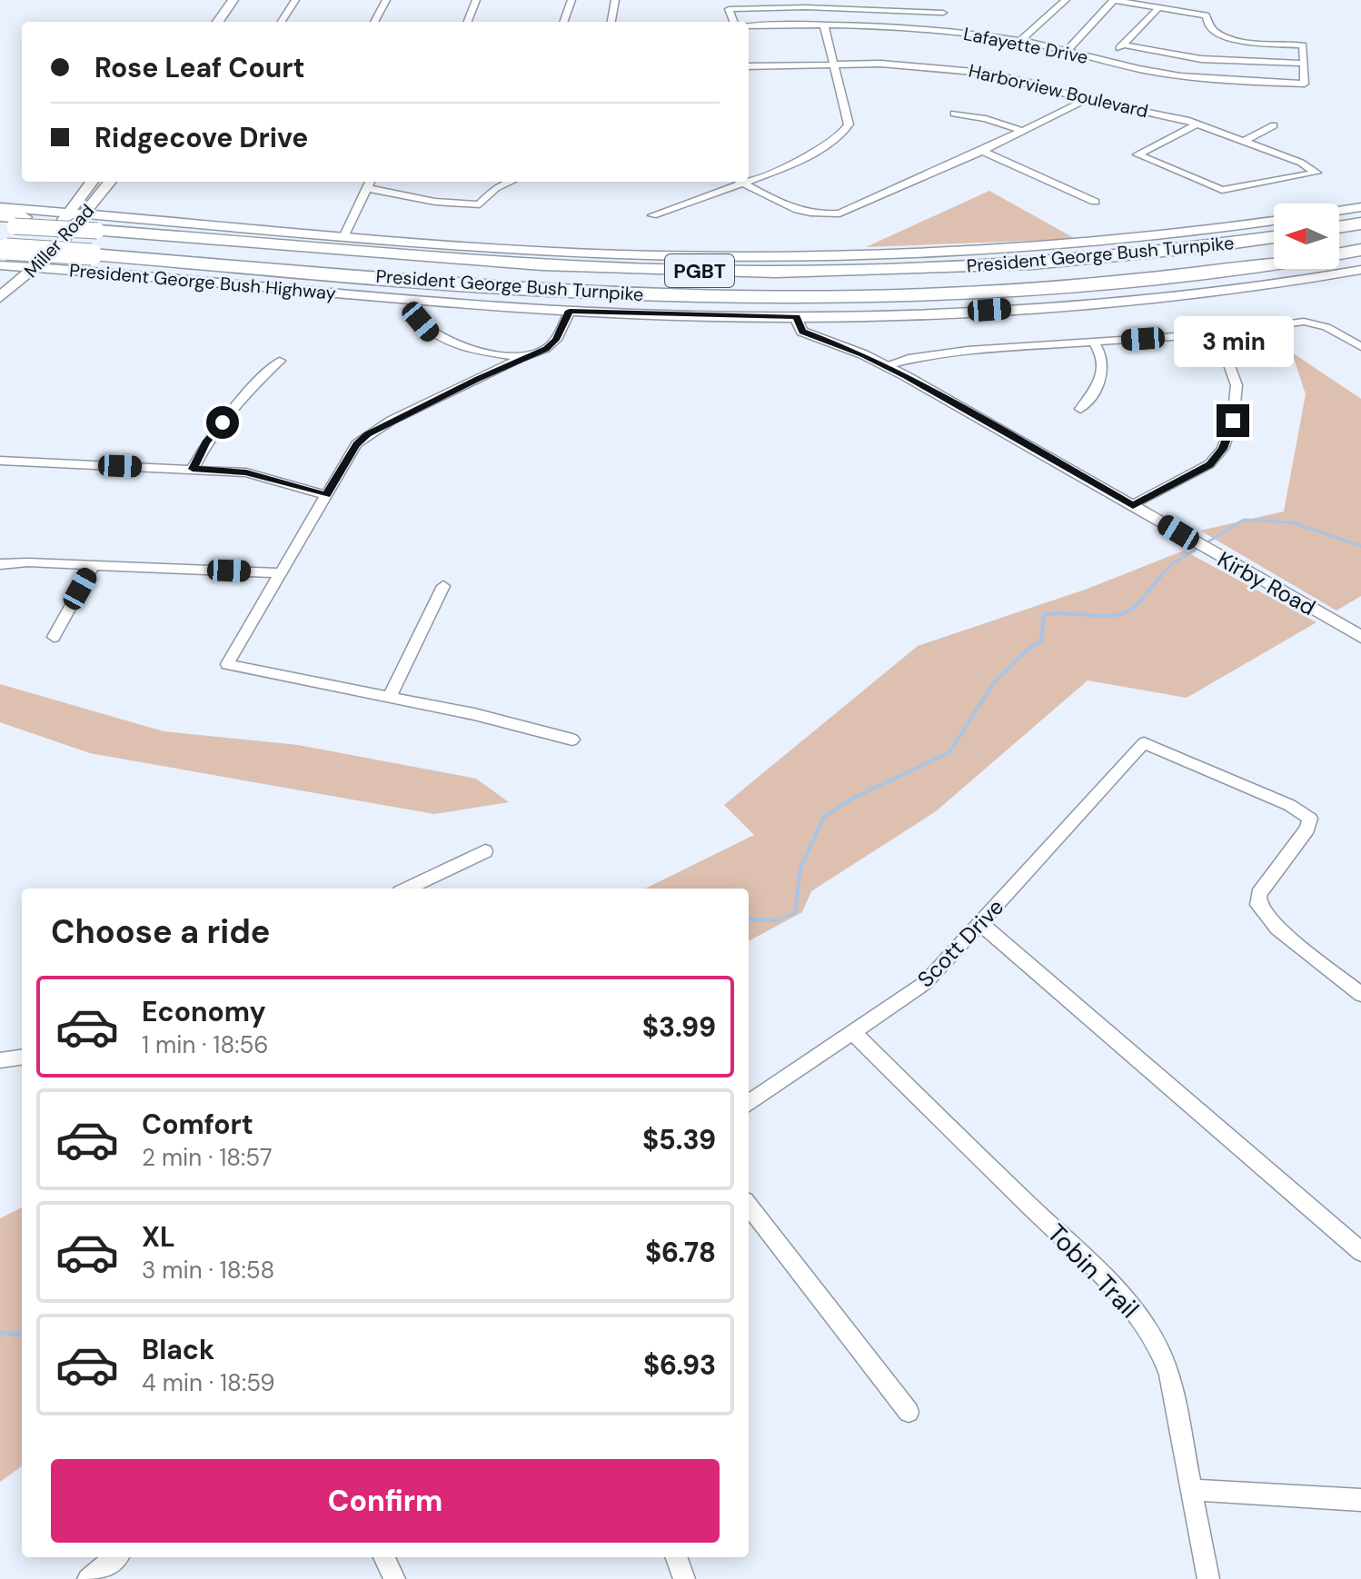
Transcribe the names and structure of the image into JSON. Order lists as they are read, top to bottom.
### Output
{
  "streets": {
    "highway": ["President George Bush Turnpike", "PGBT"],
    "main road": ["Miller Road", "President George Bush Highway"],
    "street": [
      "Lafayette Drive",
      "Harborview Boulevard",
      "Kirby Road",
      "Scott Drive",
      "Tobin Trail"
    ]
  },
  "crossings": [
    ["Miller Road", "President George Bush Highway"],
    ["President George Bush Turnpike", "President George Bush Highway"],
    ["President George Bush Highway", "Kirby Road"],
    ["Scott Drive", "Tobin Trail"]
  ],
  "north": "left",
  "page": {
    "banner": ["Rose Leaf Court", "Ridgecove Drive"],
    "bubble": "3 min",
    "heading": "Choose a ride",
    "list": [
      {
        "name": "Economy",
        "note": "1 min · 18:56",
        "value": "$3.99"
      },
      {
        "name": "Comfort",
        "note": "2 min · 18:57",
        "value": "$5.39"
      },
      {
        "name": "XL",
        "note": "3 min · 18:58",
        "value": "$6.78"
      },
      {
        "name": "Black",
        "note": "4 min · 18:59",
        "value": "$6.93"
      }
    ],
    "buttons": "Confirm"
  }
}
